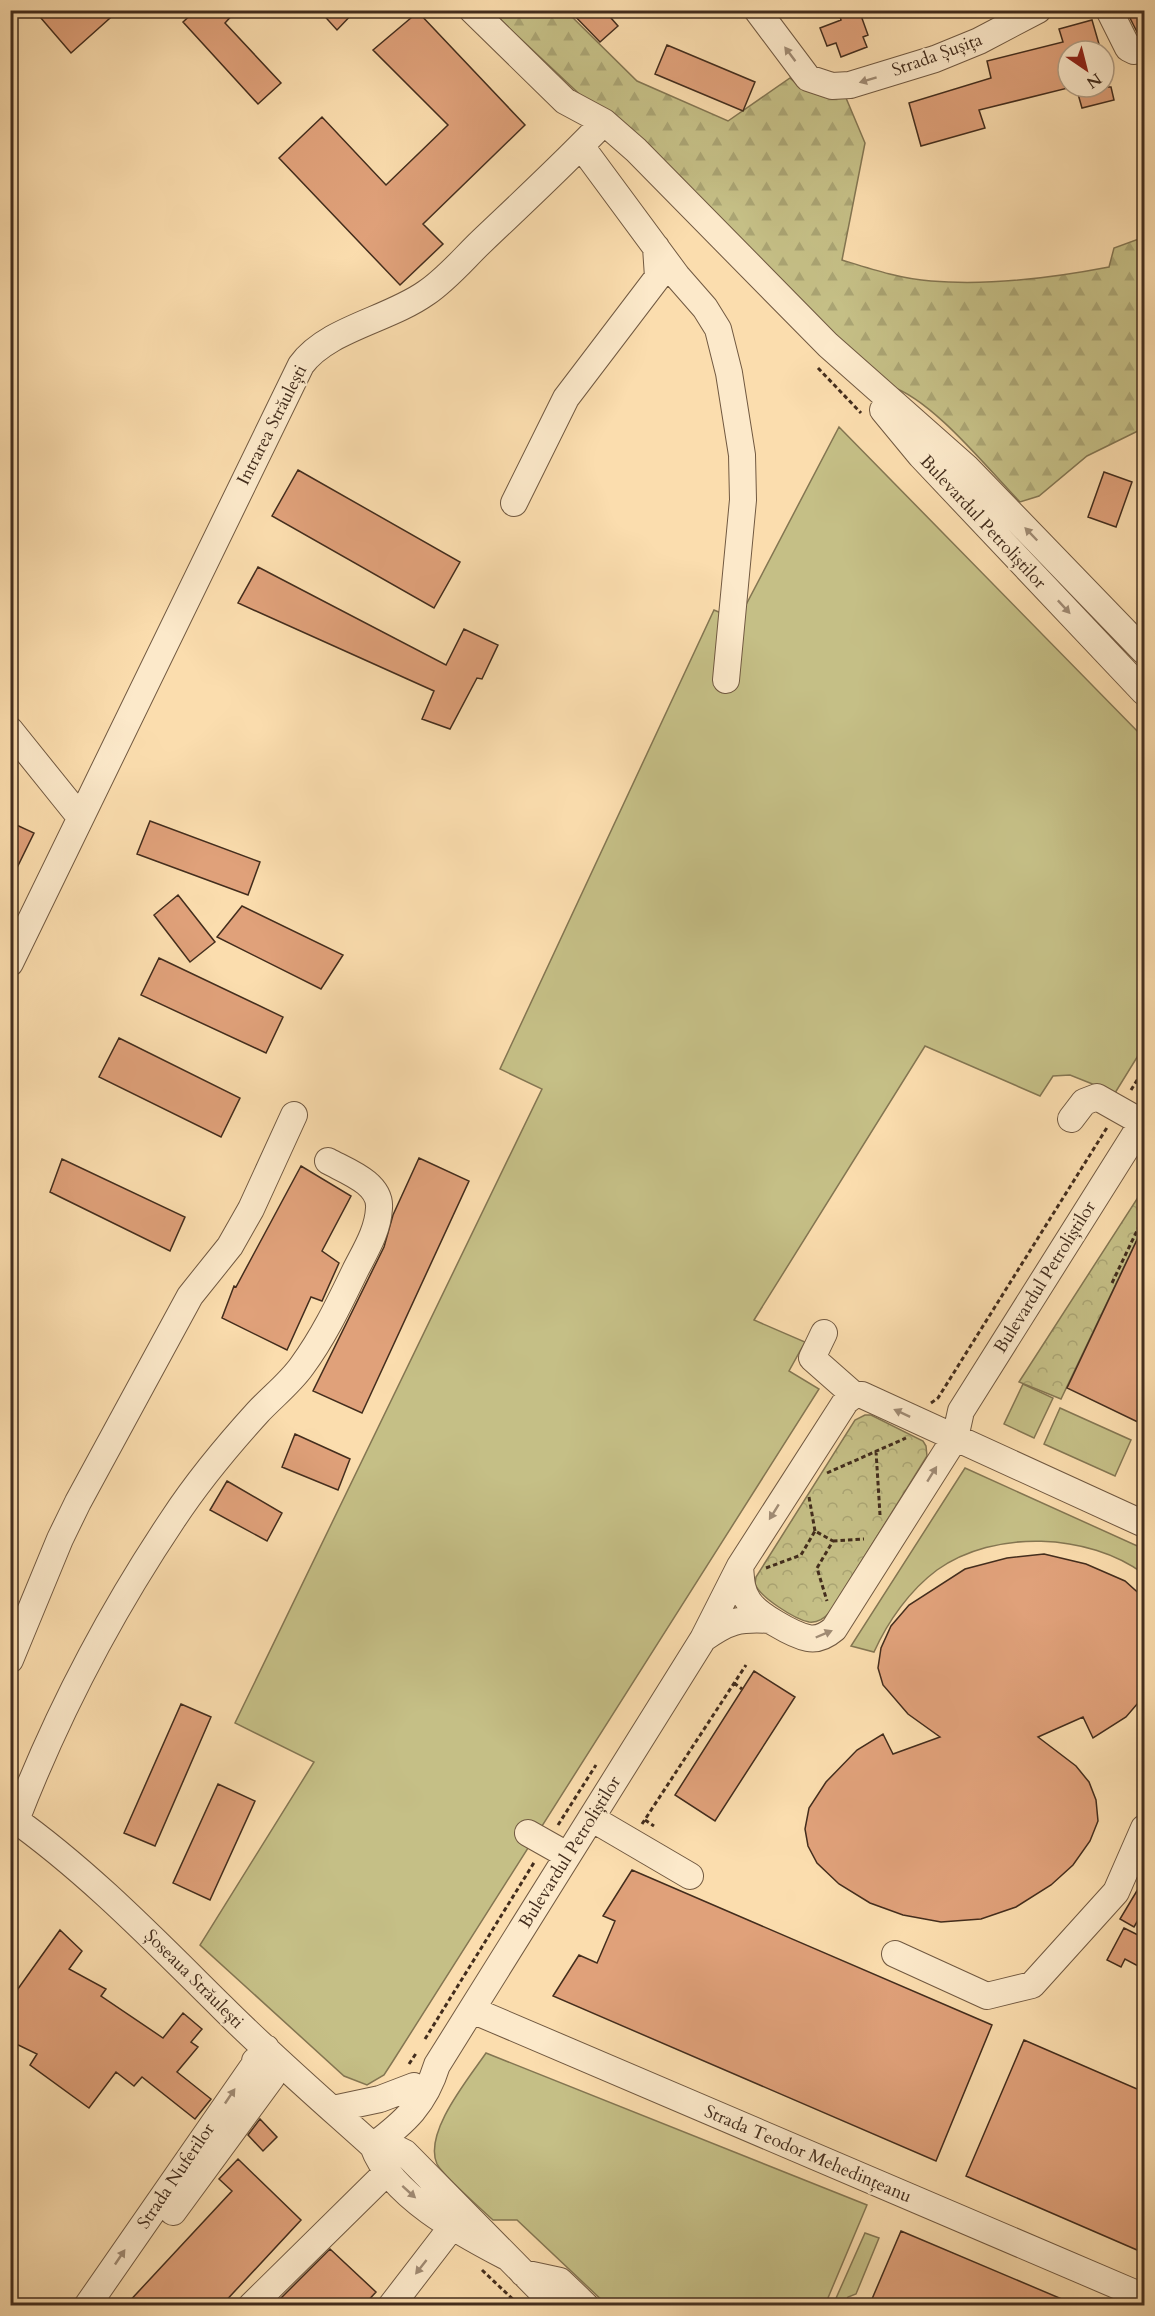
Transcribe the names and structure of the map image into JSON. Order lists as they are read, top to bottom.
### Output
{
  "streets": {
    "street": [
      "Strada Șușița",
      "Intrarea Străulești",
      "Bulevardul Petroliștilor",
      "Șoseaua Străulești",
      "Strada Teodor Mehedințeanu",
      "Strada Nuferilor"
    ]
  },
  "crossings": [
    ["Intrarea Străulești", "Bulevardul Petroliștilor"],
    ["Bulevardul Petroliștilor", "Șoseaua Străulești"],
    ["Bulevardul Petroliștilor", "Strada Teodor Mehedințeanu"],
    ["Șoseaua Străulești", "Strada Nuferilor"]
  ],
  "one_way": ["Strada Șușița"],
  "north": "bottom right"
}
